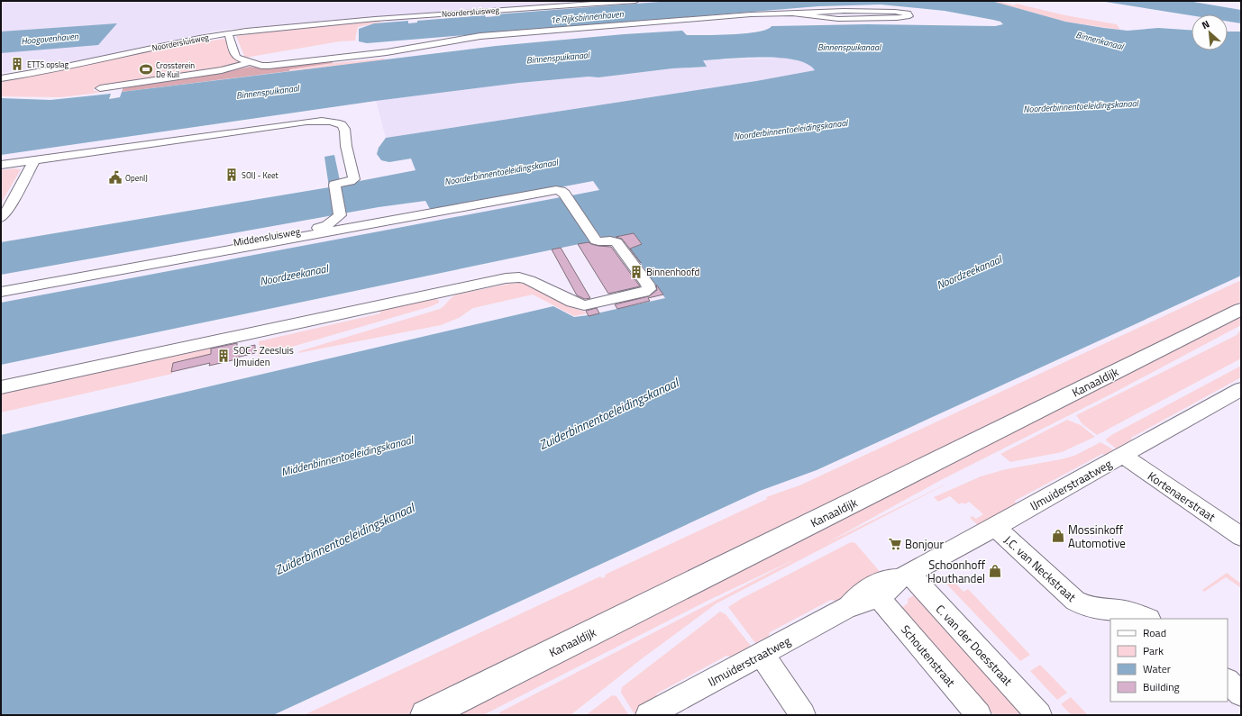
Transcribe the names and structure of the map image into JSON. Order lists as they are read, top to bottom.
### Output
{
  "streets": {
    "main road": ["Kanaaldijk"],
    "street": [
      "Noordersluisweg",
      "Middensluisweg",
      "IJmuiderstraatweg",
      "Kortenaerstraat",
      "J.C. van Neckstraat",
      "C. van der Doesstraat",
      "Schoutenstraat"
    ]
  },
  "crossings": [
    ["IJmuiderstraatweg", "Kortenaerstraat"],
    ["IJmuiderstraatweg", "J.C. van Neckstraat"],
    ["IJmuiderstraatweg", "C. van der Doesstraat"],
    ["IJmuiderstraatweg", "Schoutenstraat"]
  ],
  "water": [
    "1e Rijksbinnenhaven",
    "Hoogovenhaven",
    "Binnenkanaal",
    "Binnenspuikanaal",
    "Noorderbinnentoeleidingskanaal",
    "Noordzeekanaal",
    "Zuiderbinnentoeleidingskanaal",
    "Middenbinnentoeleidingskanaal"
  ],
  "places": {
    "building": [
      "ETTS opslag",
      "SOIJ - Keet",
      "Binnenhoofd",
      "SOC - Zeesluis IJmuiden"
    ],
    "sports": ["Crossterein De Kuil"],
    "public building": ["OpenIJ"],
    "shop": ["Mossinkoff Automotive", "Schoonhoff Houthandel"],
    "supermarket": ["Bonjour"]
  },
  "legend": [
    "Road",
    "Park",
    "Water",
    "Building"
  ],
  "north": "top left"
}
